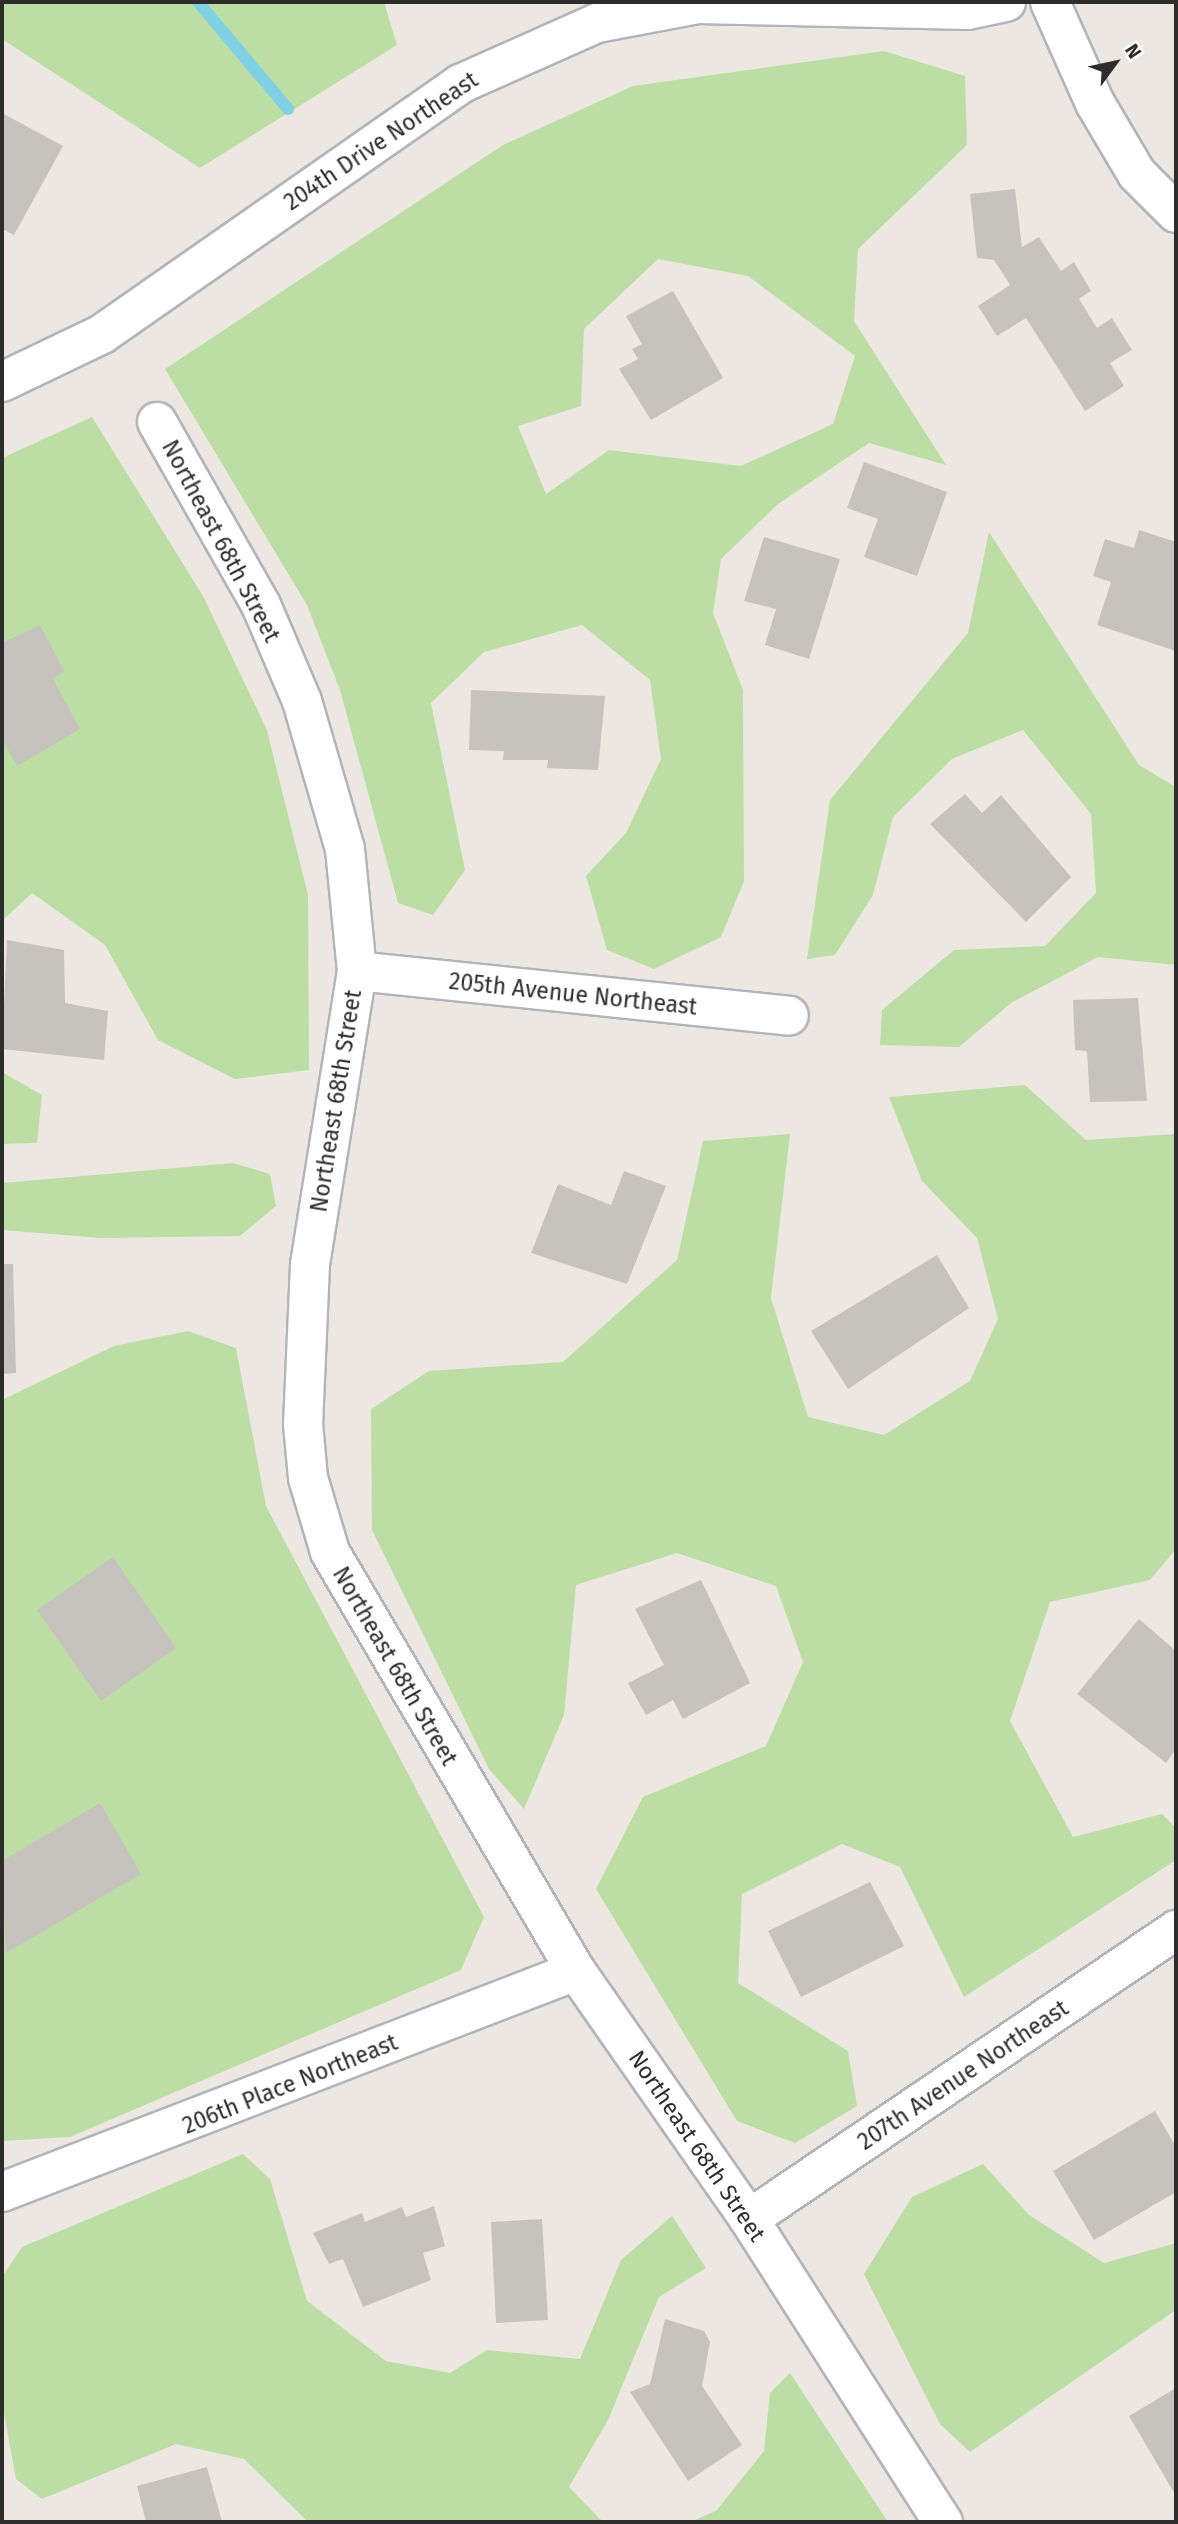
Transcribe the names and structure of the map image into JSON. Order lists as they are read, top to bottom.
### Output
{
  "streets": {
    "street": [
      "204th Drive Northeast",
      "Northeast 68th Street",
      "205th Avenue Northeast",
      "207th Avenue Northeast",
      "206th Place Northeast"
    ]
  },
  "crossings": [
    ["Northeast 68th Street", "205th Avenue Northeast"],
    ["Northeast 68th Street", "207th Avenue Northeast"],
    ["Northeast 68th Street", "206th Place Northeast"]
  ],
  "north": "top right"
}
